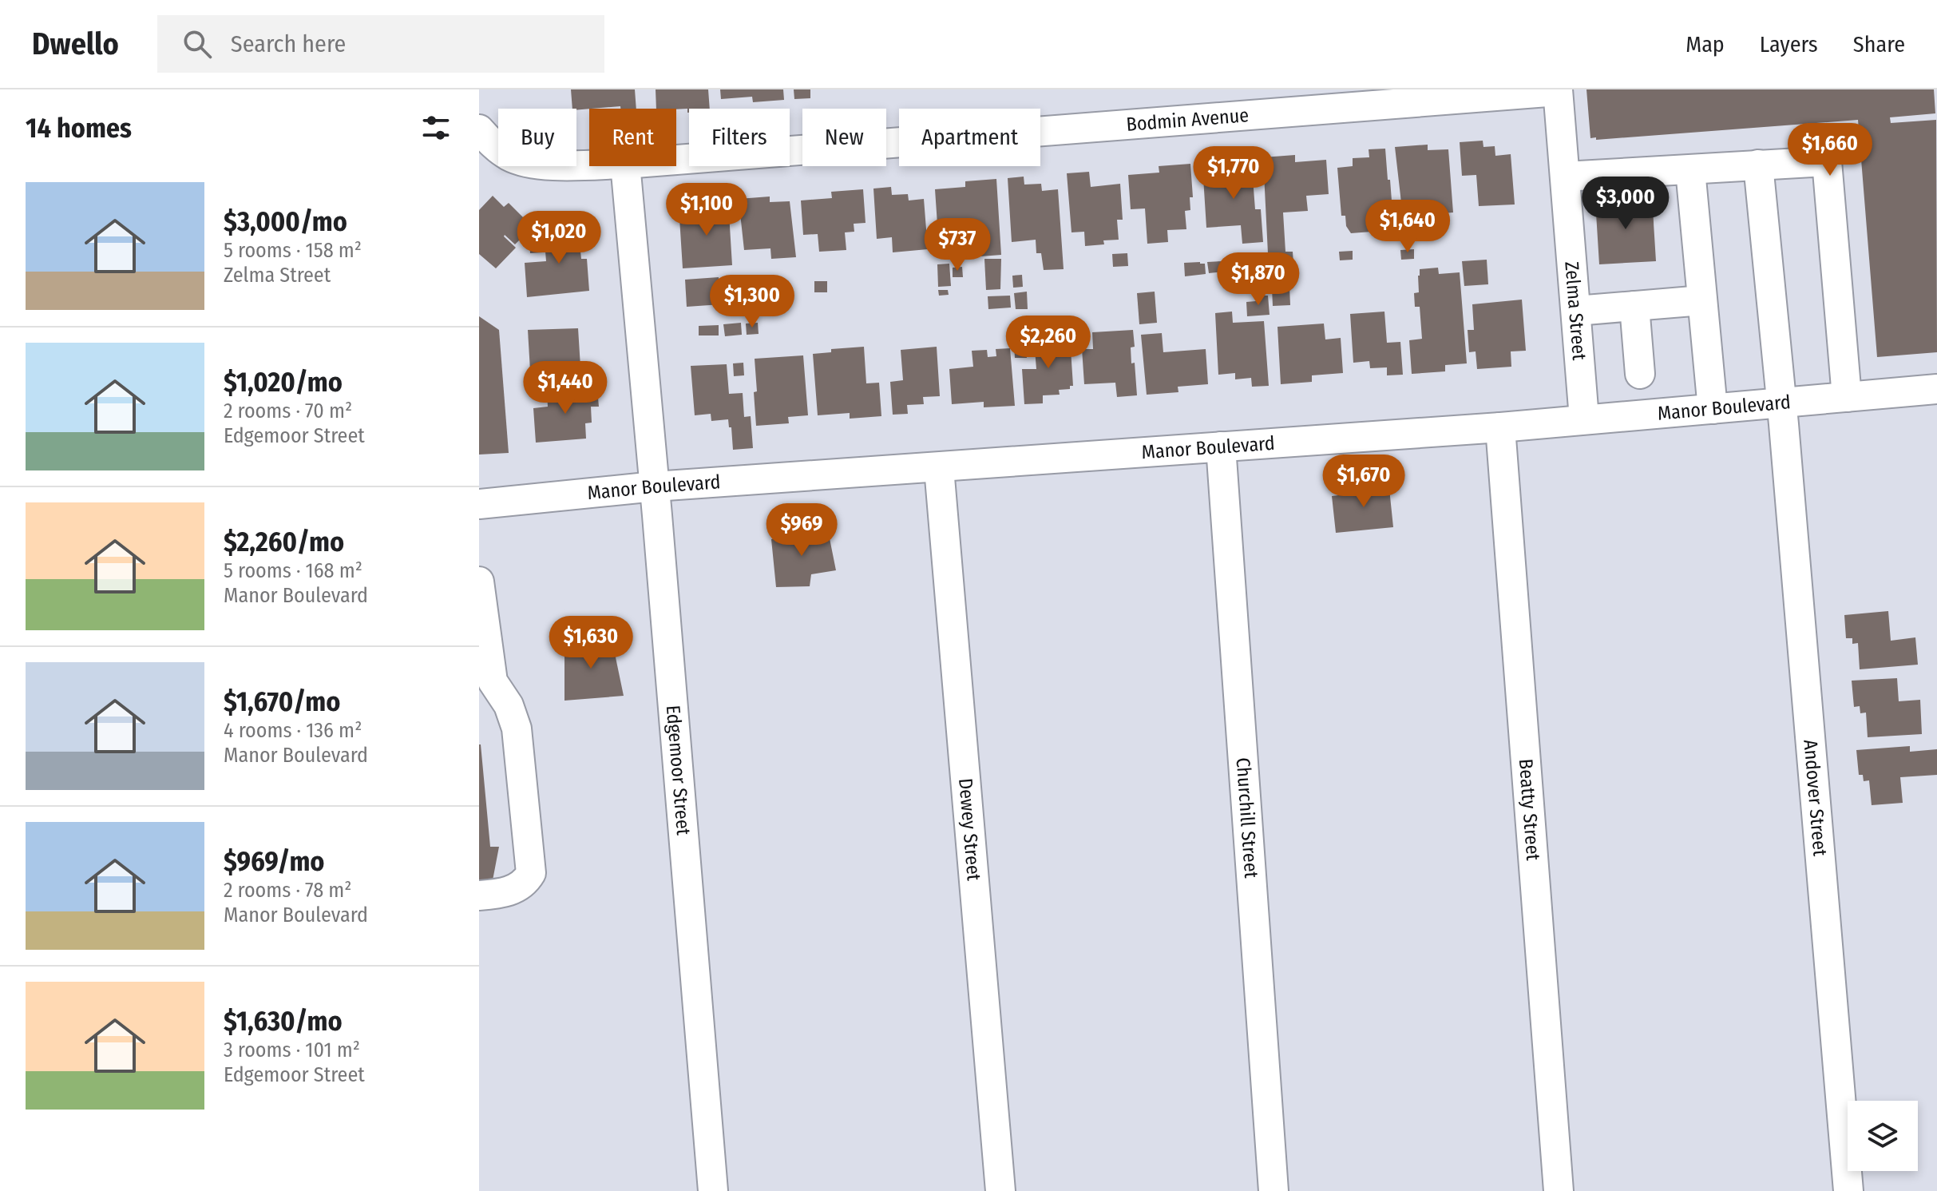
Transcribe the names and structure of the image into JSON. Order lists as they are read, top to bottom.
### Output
{
  "streets": {
    "street": [
      "Bodmin Avenue",
      "Zelma Street",
      "Manor Boulevard",
      "Edgemoor Street",
      "Andover Street",
      "Beatty Street",
      "Churchill Street",
      "Dewey Street"
    ]
  },
  "crossings": [
    ["Bodmin Avenue", "Zelma Street"],
    ["Zelma Street", "Manor Boulevard"],
    ["Manor Boulevard", "Edgemoor Street"],
    ["Manor Boulevard", "Andover Street"],
    ["Manor Boulevard", "Beatty Street"],
    ["Manor Boulevard", "Churchill Street"],
    ["Manor Boulevard", "Dewey Street"]
  ],
  "page": {
    "header": "Dwello",
    "search": "Search here",
    "nav": ["Map", "Layers", "Share"],
    "heading": "14 homes",
    "chip": [
      "Buy",
      "Rent",
      "Filters",
      "New",
      "Apartment"
    ],
    "price": [
      "$1,660",
      "$1,770",
      "$3,000",
      "$1,100",
      "$1,640",
      "$1,020",
      "$737",
      "$1,870",
      "$1,300",
      "$2,260",
      "$1,440",
      "$1,670",
      "$969",
      "$1,630"
    ],
    "list": [
      {
        "name": "$3,000/mo",
        "note": "5 rooms · 158 m² · Zelma Street"
      },
      {
        "name": "$1,020/mo",
        "note": "2 rooms · 70 m² · Edgemoor Street"
      },
      {
        "name": "$2,260/mo",
        "note": "5 rooms · 168 m² · Manor Boulevard"
      },
      {
        "name": "$1,670/mo",
        "note": "4 rooms · 136 m² · Manor Boulevard"
      },
      {
        "name": "$969/mo",
        "note": "2 rooms · 78 m² · Manor Boulevard"
      },
      {
        "name": "$1,630/mo",
        "note": "3 rooms · 101 m² · Edgemoor Street"
      }
    ]
  }
}
